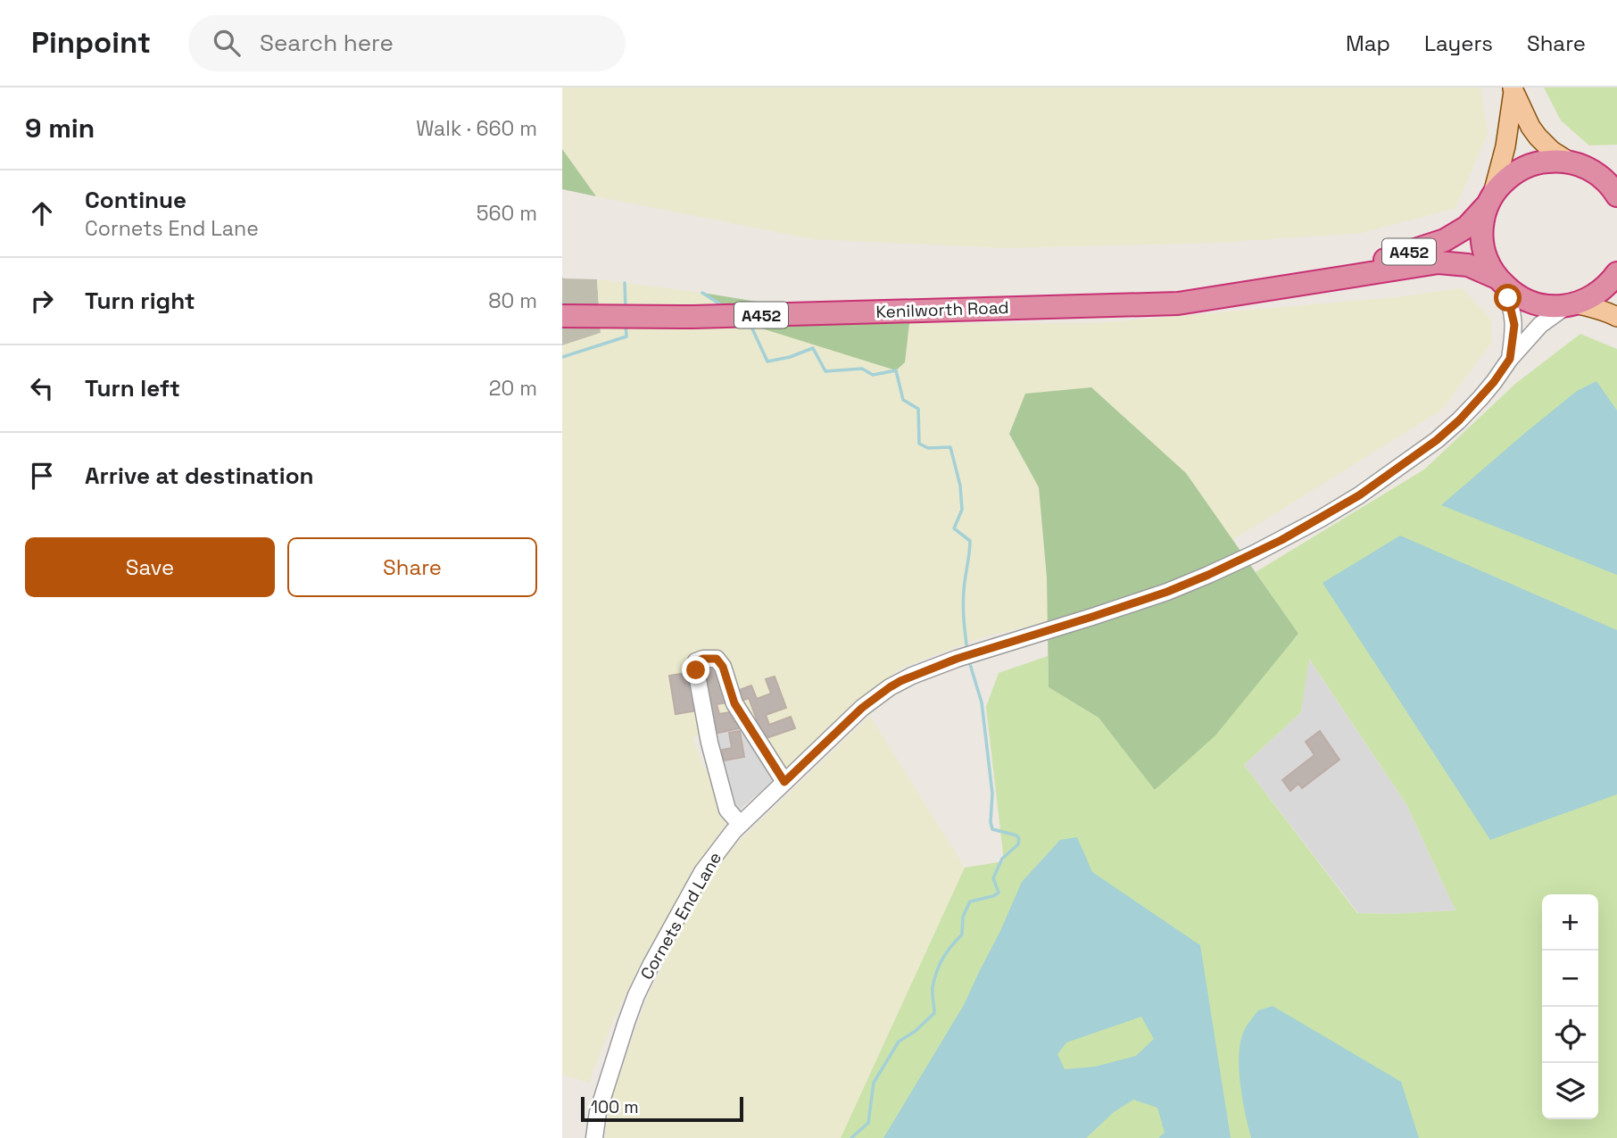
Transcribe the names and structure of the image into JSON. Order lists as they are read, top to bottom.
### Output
{
  "streets": {
    "highway": ["A452", "Kenilworth Road"],
    "street": ["Cornets End Lane"]
  },
  "crossings": [
    ["Kenilworth Road", "Cornets End Lane"]
  ],
  "scale_bar": "100 m",
  "page": {
    "header": "Pinpoint",
    "search": "Search here",
    "nav": ["Map", "Layers", "Share"],
    "heading": ["9 min", "Walk · 660 m"],
    "list": [
      ["Continue", "Cornets End Lane", "560 m"],
      ["Turn right", "80 m"],
      ["Turn left", "20 m"],
      "Arrive at destination"
    ],
    "buttons": ["Save", "Share"],
    "map_buttons": ["+", "−"],
    "scale": "100 m"
  }
}
